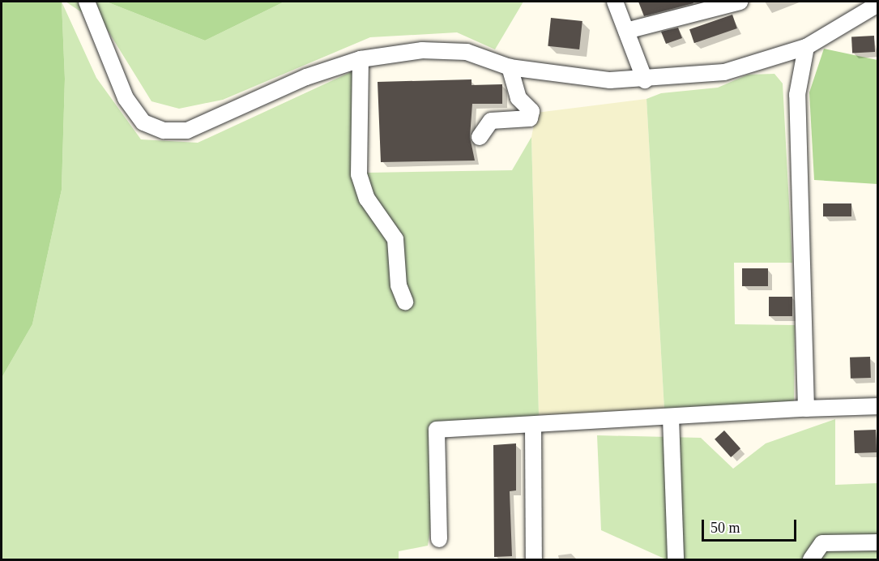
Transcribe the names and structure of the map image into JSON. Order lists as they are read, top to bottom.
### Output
{
  "scale_bar": "50 m"
}
